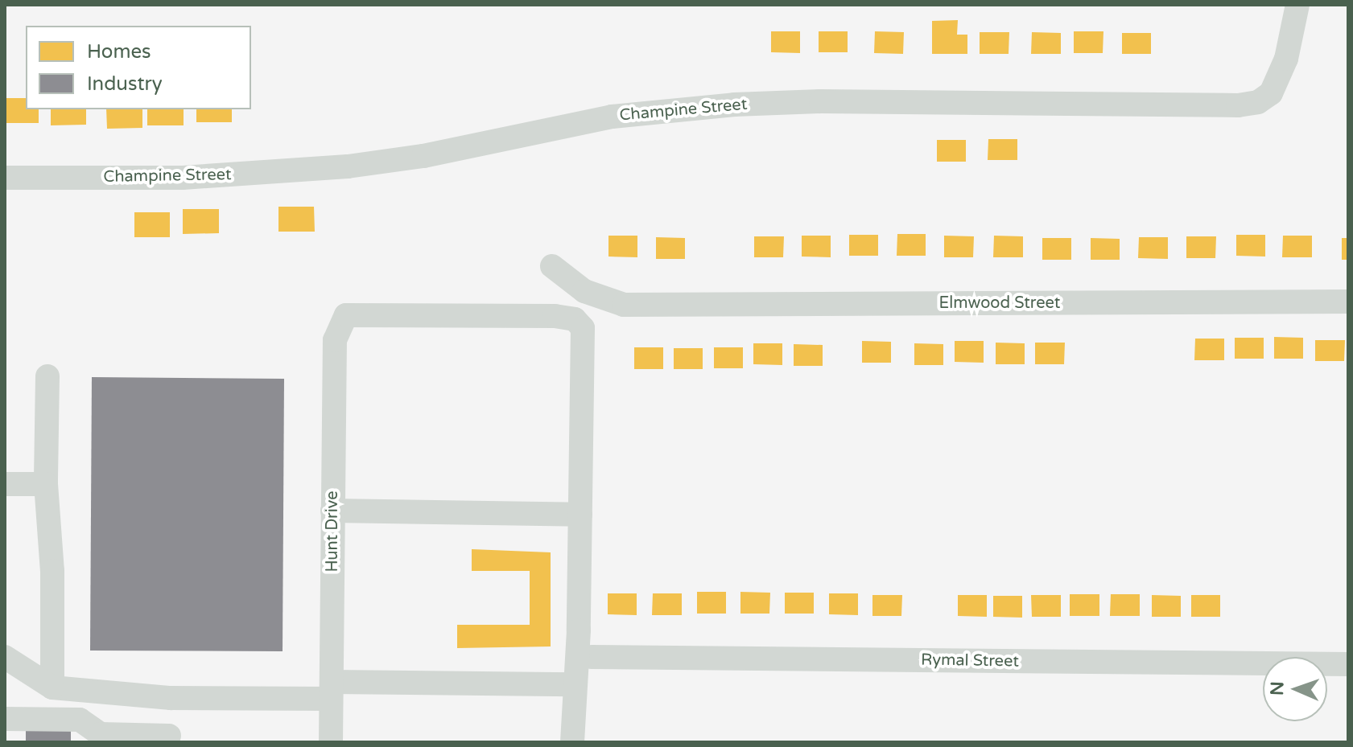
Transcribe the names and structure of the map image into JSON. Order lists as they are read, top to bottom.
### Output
{
  "streets": {
    "street": [
      "Champine Street",
      "Elmwood Street",
      "Hunt Drive",
      "Rymal Street"
    ]
  },
  "legend": ["Homes", "Industry"],
  "north": "left"
}
